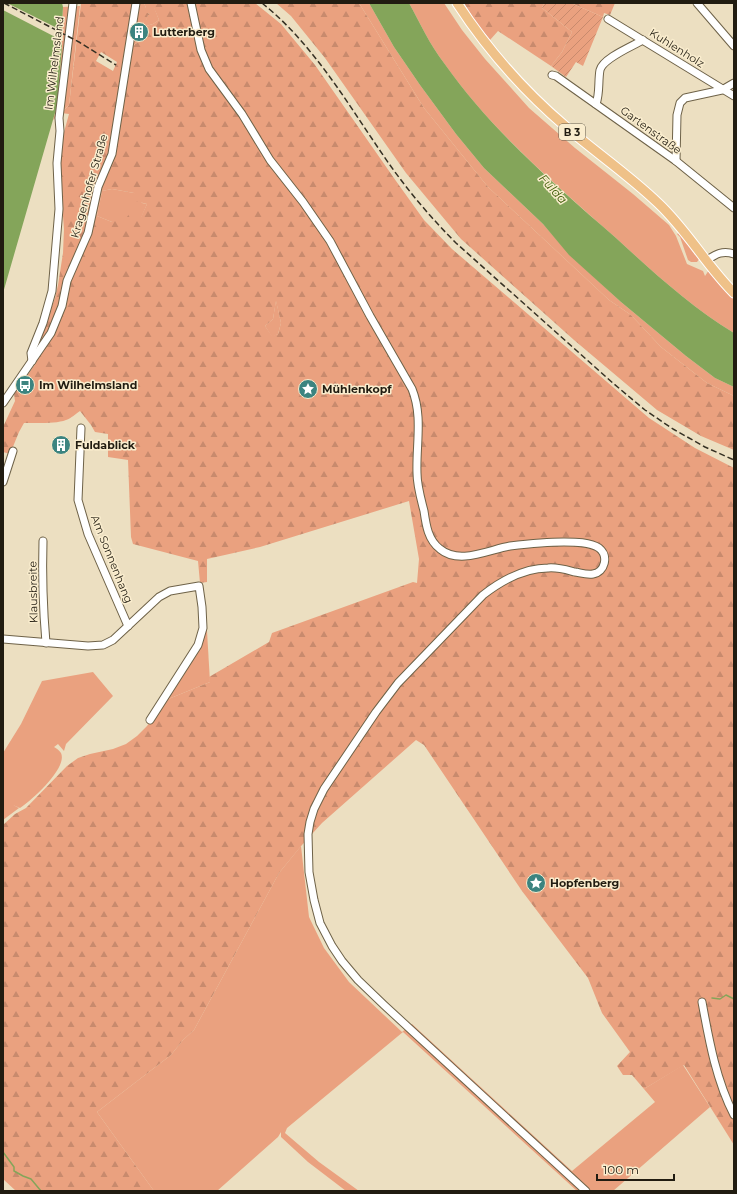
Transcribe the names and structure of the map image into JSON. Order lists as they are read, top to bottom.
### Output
{
  "streets": {
    "main road": ["B 3"],
    "street": [
      "Kuhlenholz",
      "Im Wilhelmsland",
      "Gartenstraße",
      "Kragenhofer Straße",
      "Am Sonnenhang",
      "Klausbreite"
    ]
  },
  "crossings": [
    ["Im Wilhelmsland", "Kragenhofer Straße"]
  ],
  "water": ["Fulda"],
  "places": {
    "building": ["Lutterberg", "Fuldablick"],
    "bus stop": ["Im Wilhelmsland"],
    "place": ["Mühlenkopf", "Hopfenberg"]
  },
  "scale_bar": "100 m"
}
